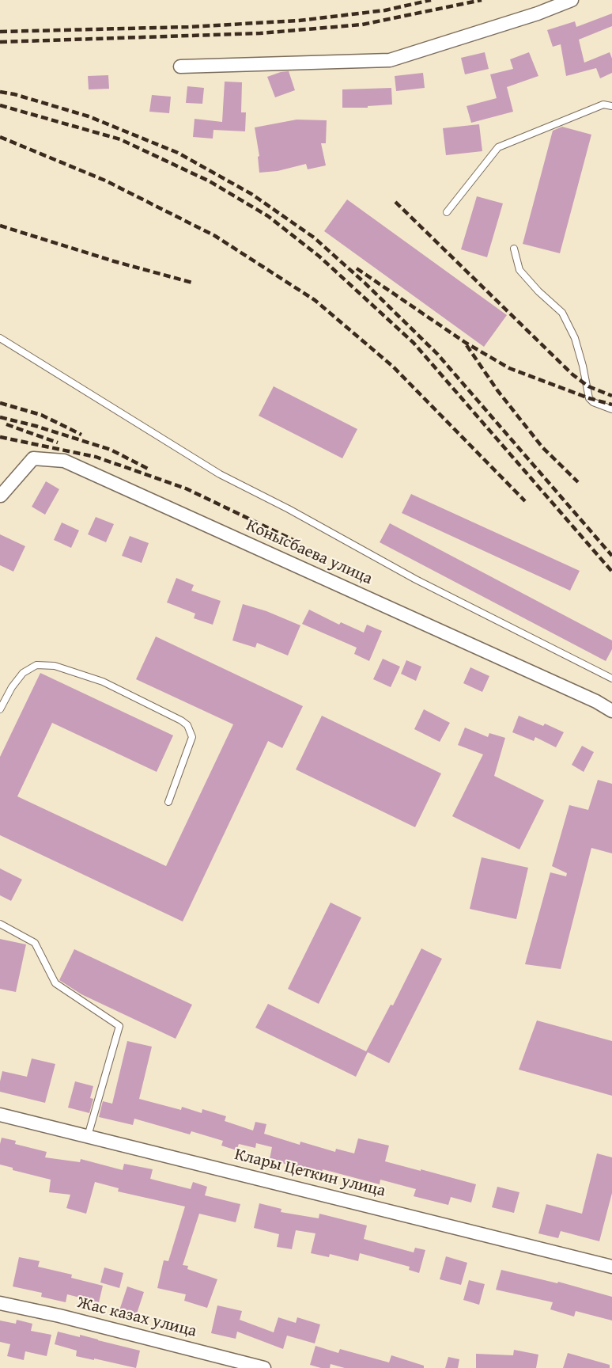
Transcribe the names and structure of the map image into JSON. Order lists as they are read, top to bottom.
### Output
{
  "streets": {
    "street": ["Конысбаева улица", "Клары Цеткин улица", "Жас казах улица"]
  }
}
